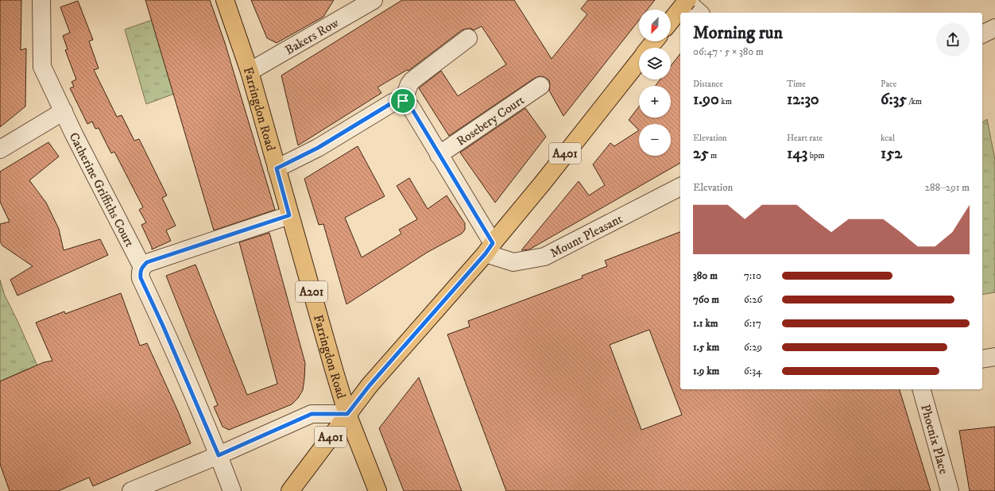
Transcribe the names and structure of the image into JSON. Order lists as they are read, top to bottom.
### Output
{
  "streets": {
    "main road": ["Farringdon Road", "A401", "A201"],
    "street": [
      "Bakers Row",
      "Rosebery Court",
      "Catherine Griffiths Court",
      "Mount Pleasant",
      "Phoenix Place"
    ]
  },
  "crossings": [
    ["Bakers Row", "Farringdon Road"],
    ["Farringdon Road", "A401"],
    ["A401", "Mount Pleasant"]
  ],
  "north": "bottom left",
  "page": {
    "map_buttons": ["+", "−"],
    "heading": ["Morning run", "06:47 · 5 × 380 m"],
    "stats": [
      ["Distance", "1.90 km"],
      ["Time", "12:30"],
      ["Pace", "6:35 /km"],
      ["Elevation", "25 m"],
      ["Heart rate", "143 bpm"],
      ["kcal", "152"]
    ],
    "chart": ["Elevation", "288–291 m"],
    "list": [
      {
        "name": "380 m",
        "note": "7:10"
      },
      {
        "name": "760 m",
        "note": "6:26"
      },
      {
        "name": "1.1 km",
        "note": "6:17"
      },
      {
        "name": "1.5 km",
        "note": "6:29"
      },
      {
        "name": "1.9 km",
        "note": "6:34"
      }
    ]
  }
}
